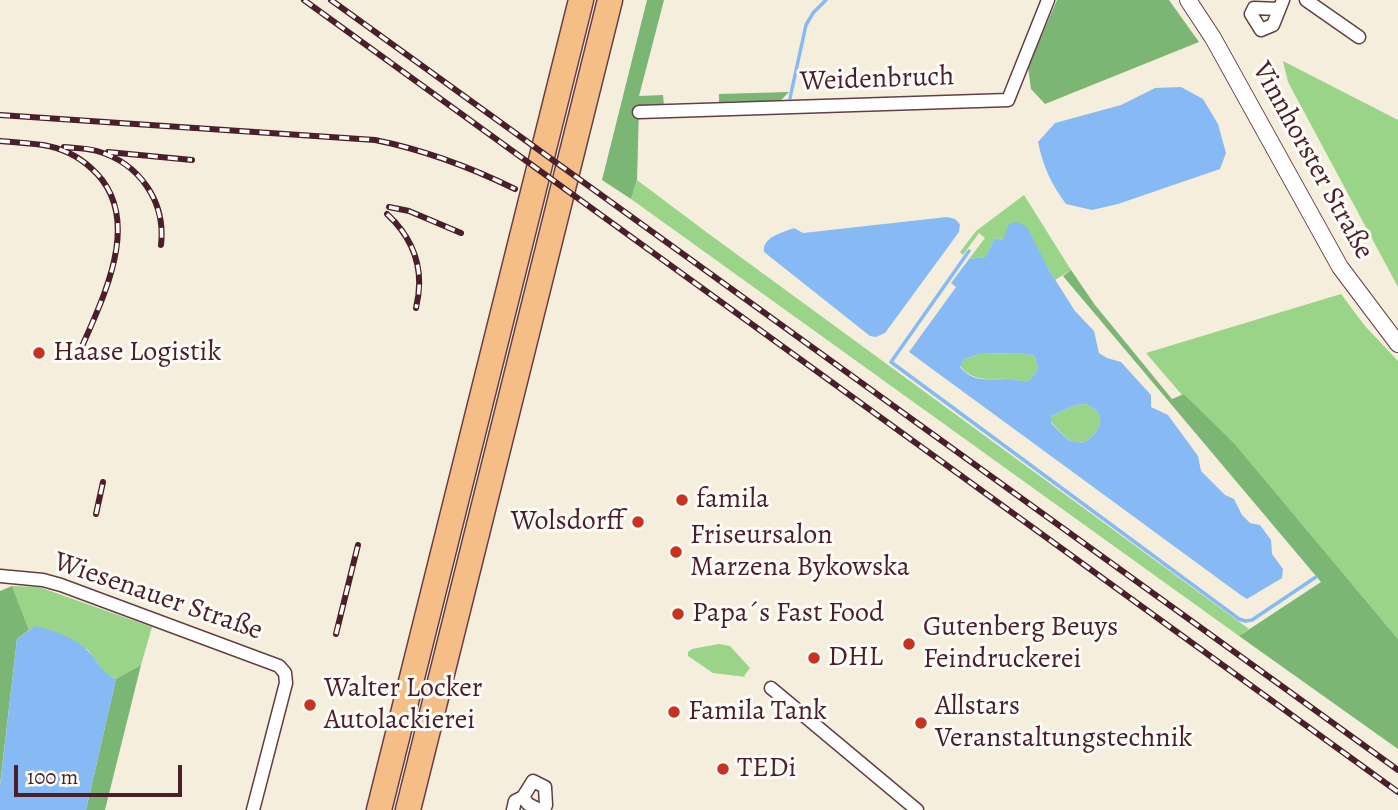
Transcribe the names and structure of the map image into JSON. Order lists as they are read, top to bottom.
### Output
{
  "streets": {
    "street": ["Weidenbruch", "Vinnhorster Straße", "Wiesenauer Straße"]
  },
  "places": [
    "Haase Logistik",
    "famila",
    "Wolsdorff",
    "Friseursalon Marzena Bykowska",
    "Papa´s Fast Food",
    "Gutenberg Beuys Feindruckerei",
    "DHL",
    "Walter Locker Autolackierei",
    "Famila Tank",
    "Allstars Veranstaltungstechnik",
    "TEDi"
  ],
  "scale_bar": "100 m"
}
